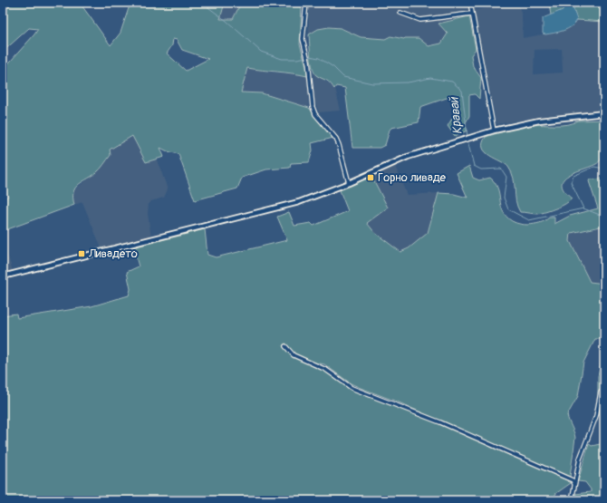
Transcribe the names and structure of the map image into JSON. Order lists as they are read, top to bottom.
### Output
{
  "water": ["Кравай"],
  "places": {
    "transit": ["Горно ливаде", "Ливадето"]
  }
}
